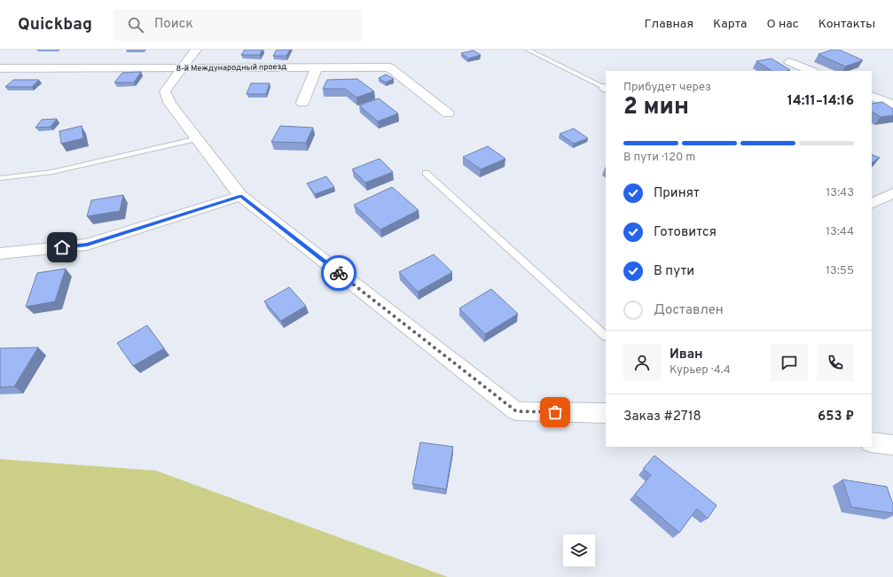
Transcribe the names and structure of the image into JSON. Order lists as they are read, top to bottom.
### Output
{
  "streets": {
    "street": ["8-й Международный проезд"]
  },
  "page": {
    "header": "Quickbag",
    "search": "Поиск",
    "nav": [
      "Главная",
      "Карта",
      "О нас",
      "Контакты"
    ],
    "heading": ["2 мин", "Прибудет через", "14:11–14:16"],
    "panel": [
      "Иван",
      "Курьер · 4.4",
      "Заказ #2718",
      "653 ₽"
    ],
    "bar": "В пути · 120 m",
    "list": [
      ["Принят", "13:43"],
      ["Готовится", "13:44"],
      ["В пути", "13:55"],
      "Доставлен"
    ]
  }
}
